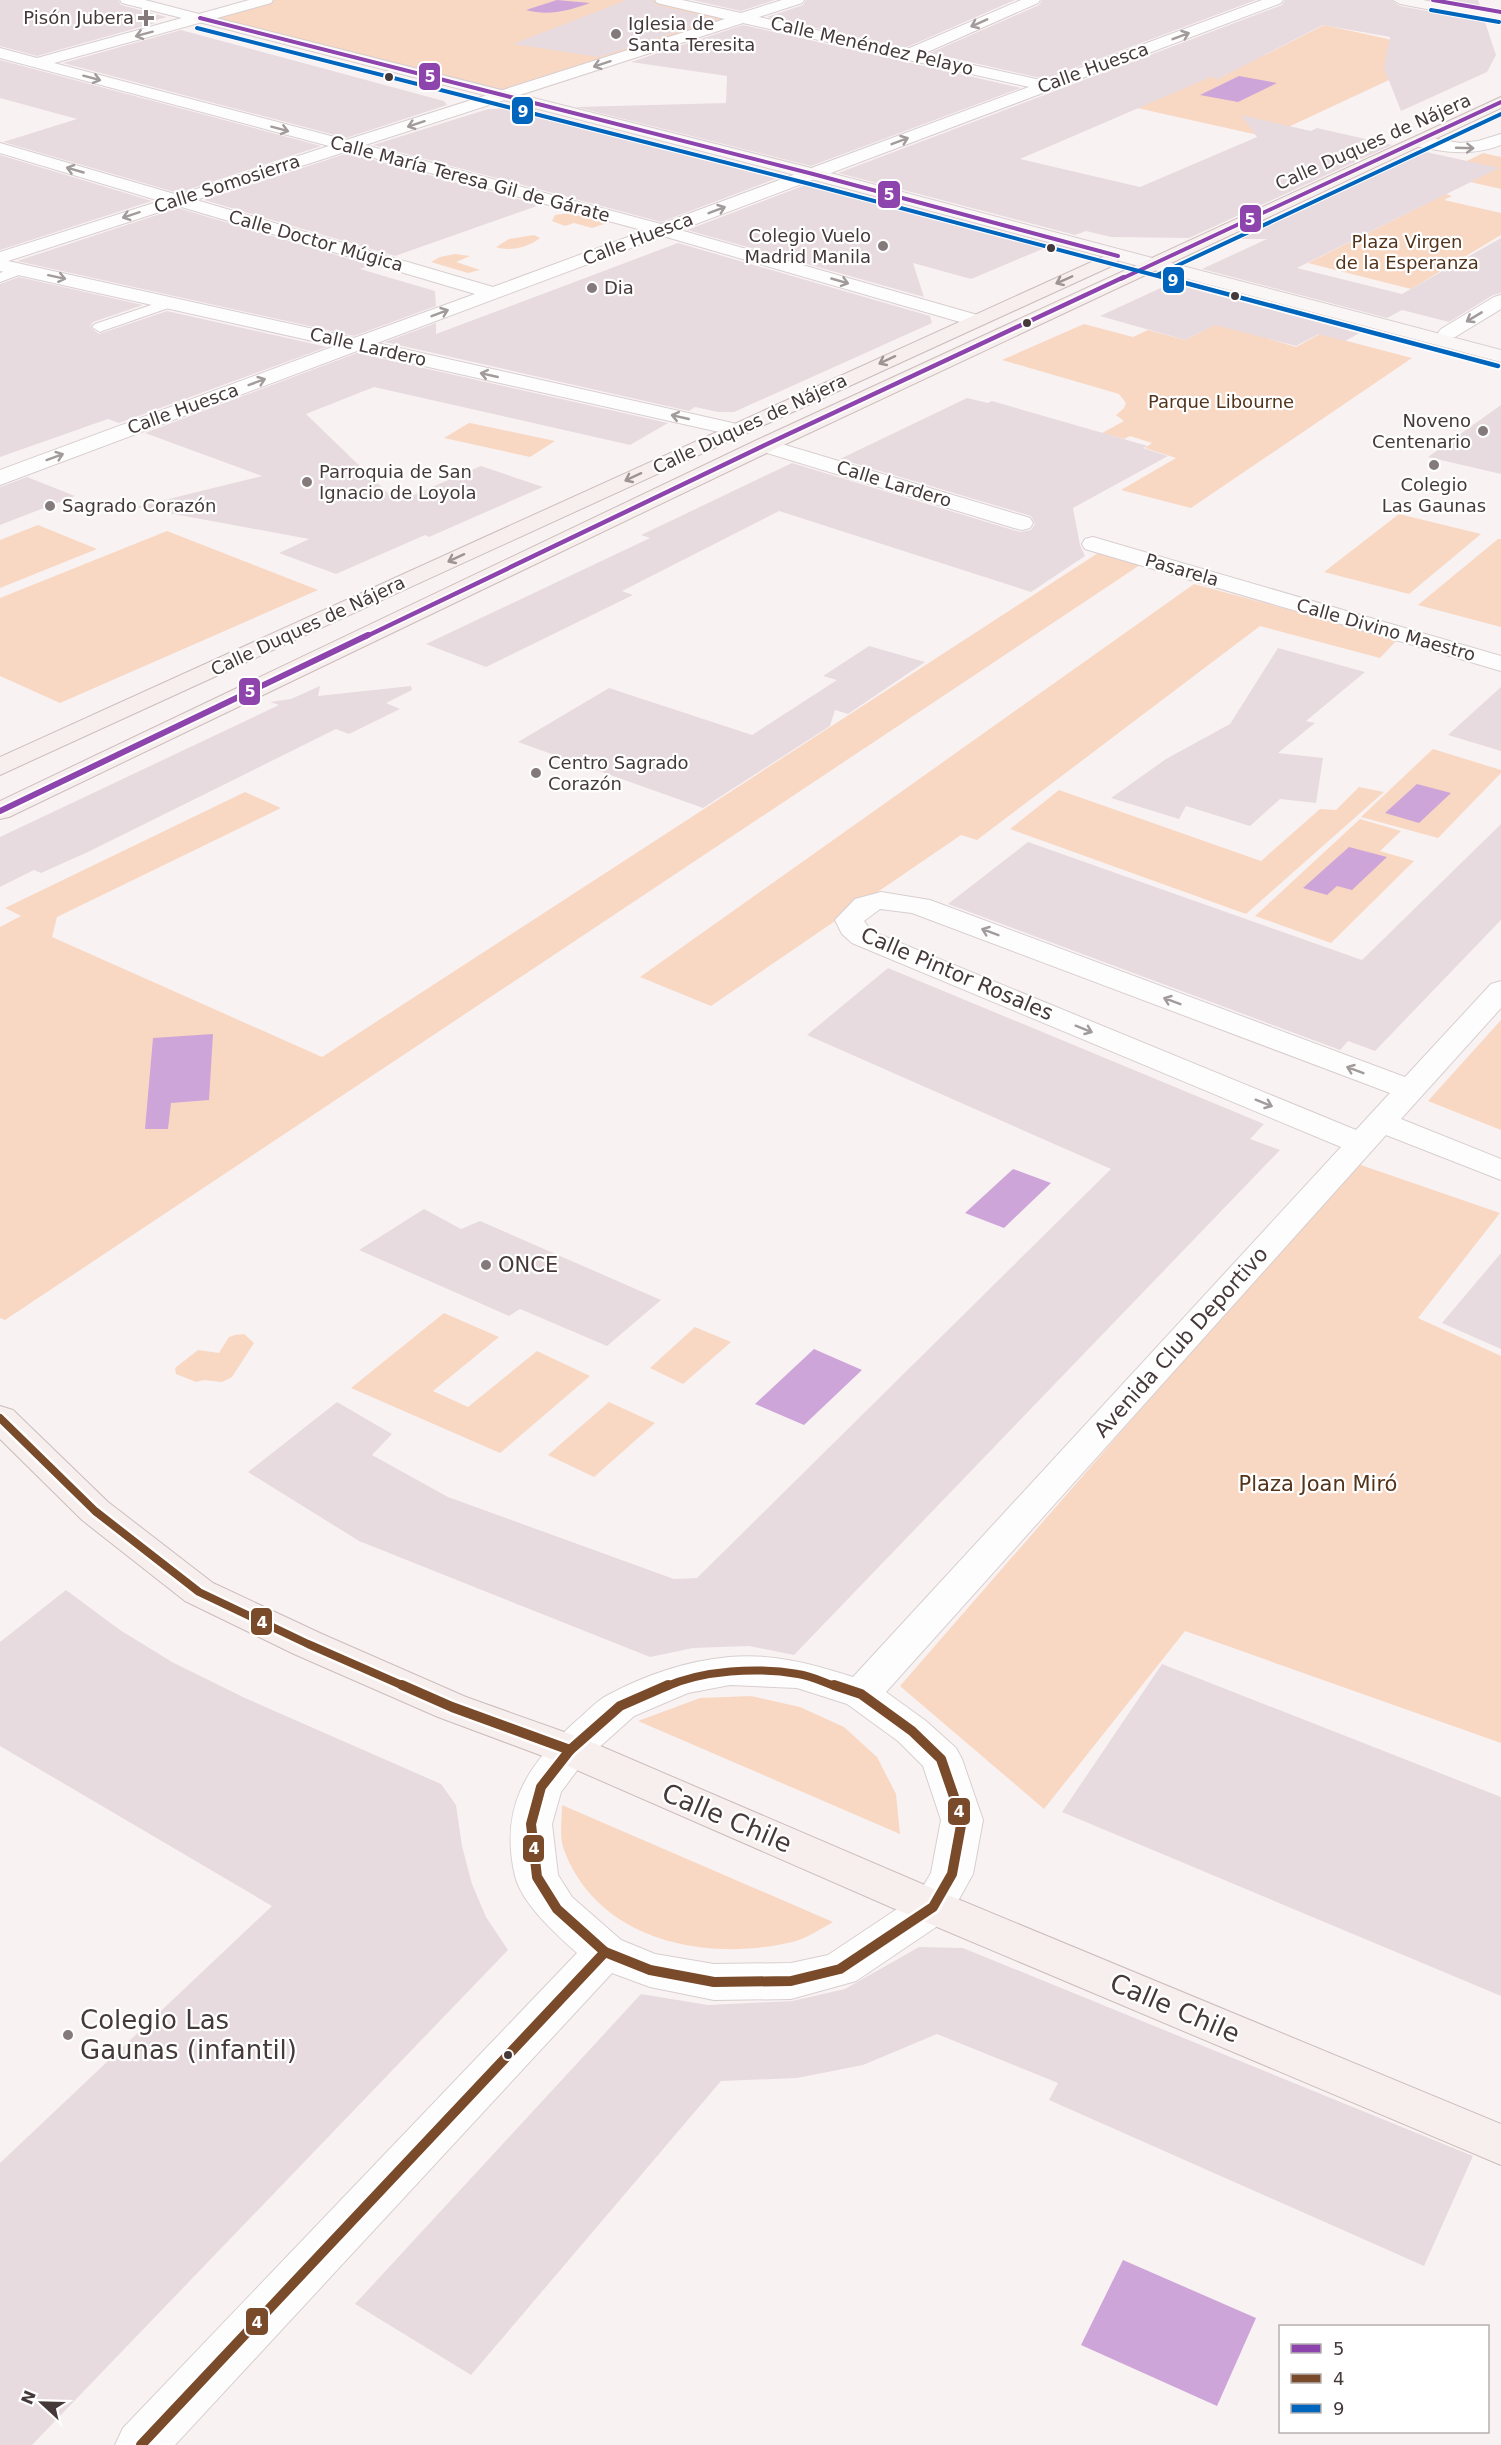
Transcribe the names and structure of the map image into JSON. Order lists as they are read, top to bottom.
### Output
{
  "streets": {
    "main road": ["Calle Duques de Nájera", "Calle Chile"],
    "street": [
      "Calle Menéndez Pelayo",
      "Calle Huesca",
      "Calle María Teresa Gil de Gárate",
      "Calle Somosierra",
      "Calle Doctor Múgica",
      "Calle Lardero",
      "Pasarela",
      "Calle Divino Maestro",
      "Calle Pintor Rosales",
      "Avenida Club Deportivo"
    ]
  },
  "crossings": [
    ["Calle Menéndez Pelayo", "Calle Huesca"],
    ["Calle Menéndez Pelayo", "Calle Somosierra"],
    ["Calle Huesca", "Calle María Teresa Gil de Gárate"],
    ["Calle Huesca", "Calle Doctor Múgica"],
    ["Calle Huesca", "Calle Lardero"],
    ["Calle Duques de Nájera", "Calle María Teresa Gil de Gárate"],
    ["Calle Duques de Nájera", "Calle Lardero"],
    ["Calle María Teresa Gil de Gárate", "Calle Somosierra"],
    ["Calle Somosierra", "Calle Doctor Múgica"],
    ["Pasarela", "Calle Divino Maestro"],
    ["Calle Pintor Rosales", "Avenida Club Deportivo"]
  ],
  "one_way": ["Calle Huesca", "Calle María Teresa Gil de Gárate", "Calle Somosierra"],
  "parks": ["Plaza Virgen de la Esperanza", "Parque Libourne", "Plaza Joan Miró"],
  "places": {
    "health": ["Pisón Jubera"],
    "other": [
      "Iglesia de Santa Teresita",
      "Colegio Vuelo Madrid Manila",
      "Dia",
      "Noveno Centenario",
      "Colegio Las Gaunas",
      "Parroquia de San Ignacio de Loyola",
      "Sagrado Corazón",
      "Centro Sagrado Corazón",
      "ONCE",
      "Colegio Las Gaunas (infantil)"
    ]
  },
  "lines": ["transit line 5", "transit line 9", "transit line 4"],
  "legend": ["5", "4", "9"],
  "north": "left"
}
